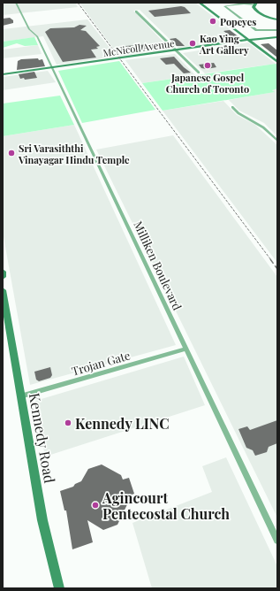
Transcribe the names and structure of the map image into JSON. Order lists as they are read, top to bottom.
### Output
{
  "streets": {
    "main road": ["McNicoll Avenue", "Kennedy Road"],
    "street": ["Milliken Boulevard", "Trojan Gate"]
  },
  "crossings": [
    ["McNicoll Avenue", "Milliken Boulevard"],
    ["Milliken Boulevard", "Trojan Gate"],
    ["Trojan Gate", "Kennedy Road"]
  ],
  "places": [
    "Popeyes",
    "Kao Ying Art Gallery",
    "Japanese Gospel Church of Toronto",
    "Sri Varasiththi Vinayagar Hindu Temple",
    "Kennedy LINC",
    "Agincourt Pentecostal Church"
  ]
}
